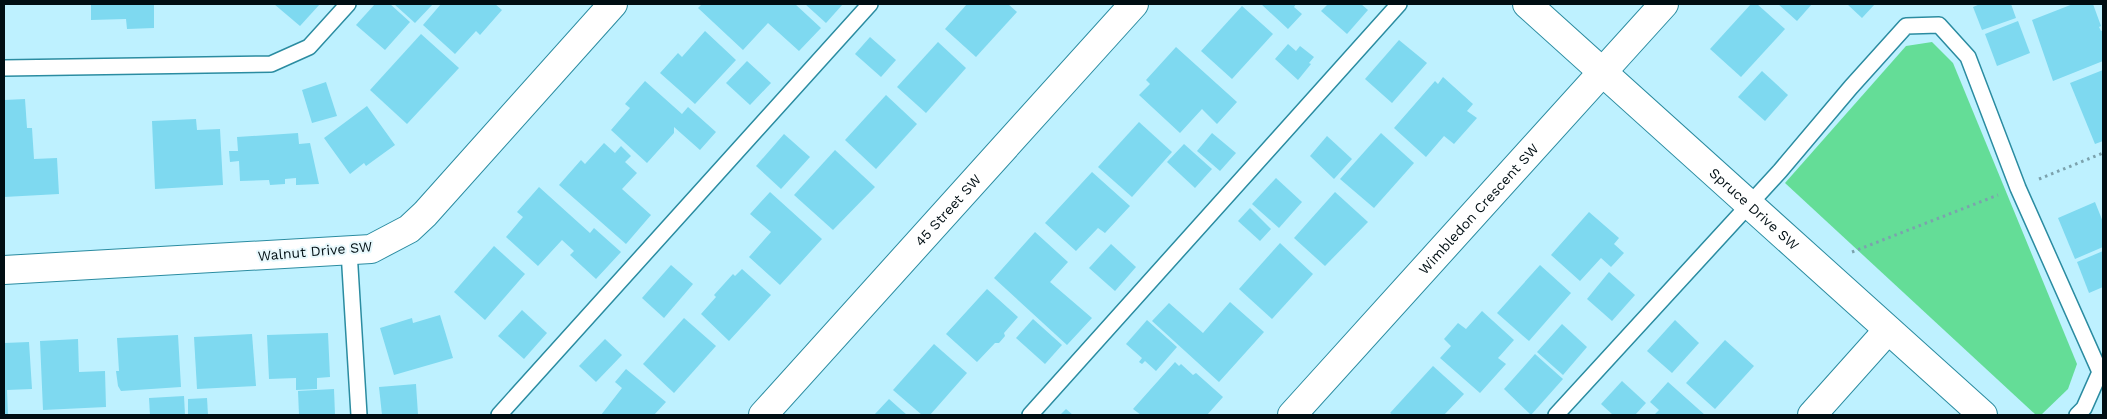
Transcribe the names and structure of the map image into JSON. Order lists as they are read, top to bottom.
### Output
{
  "streets": {
    "street": [
      "Spruce Drive SW",
      "45 Street SW",
      "Wimbledon Crescent SW",
      "Walnut Drive SW"
    ]
  },
  "crossings": [
    ["Spruce Drive SW", "Wimbledon Crescent SW"]
  ]
}
